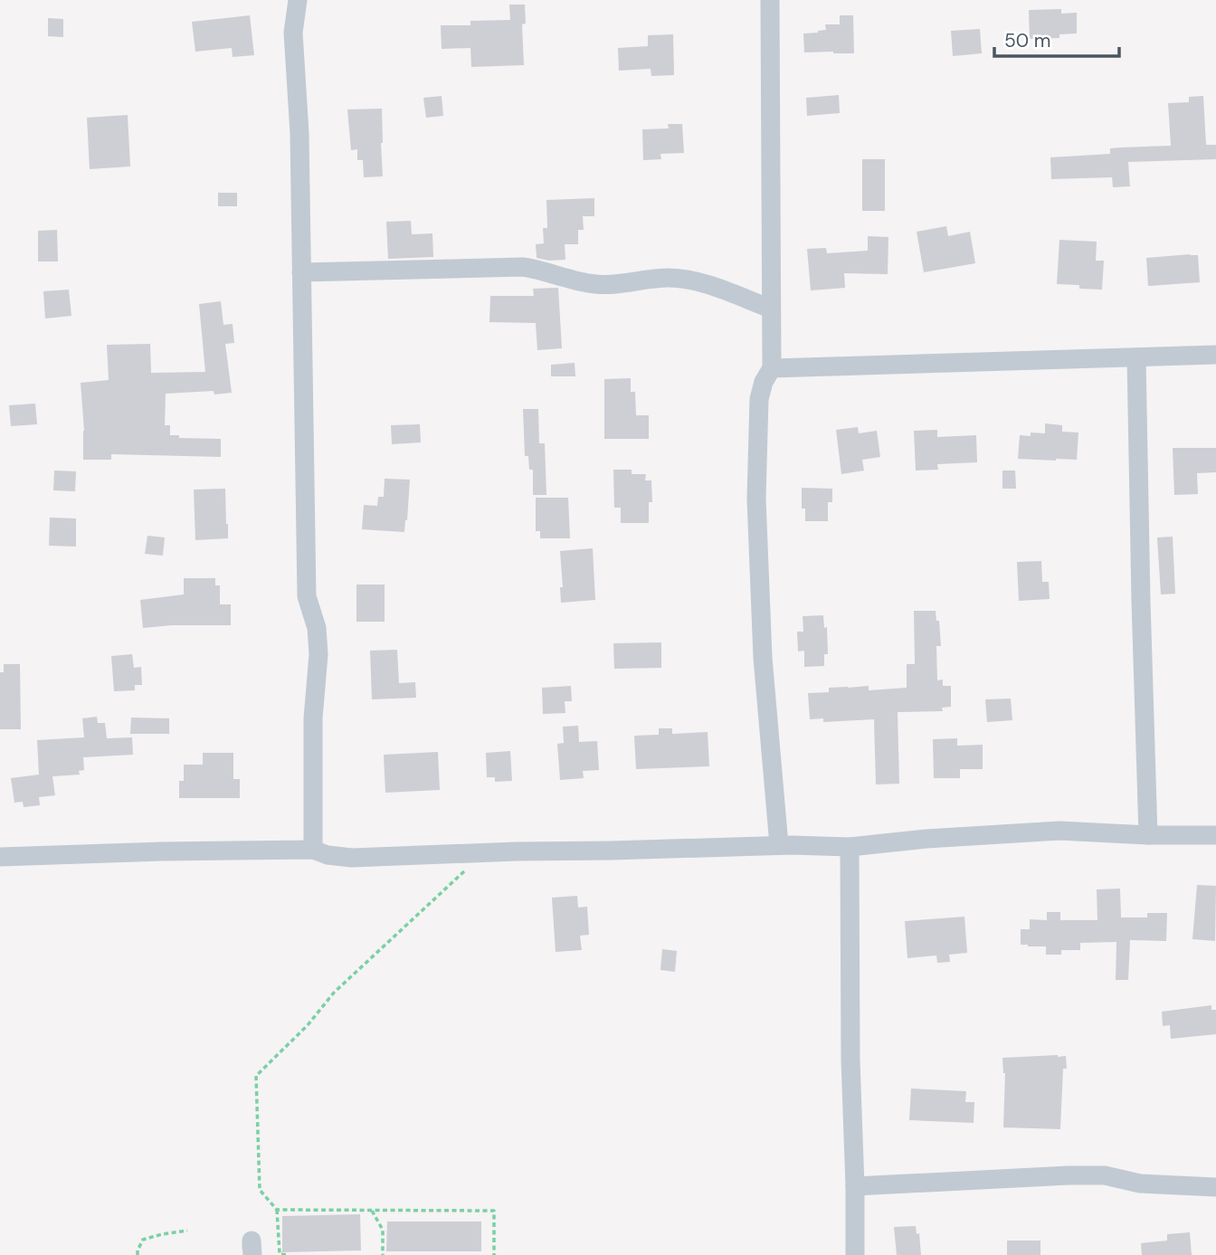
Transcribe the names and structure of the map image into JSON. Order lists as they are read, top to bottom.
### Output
{
  "scale_bar": "50 m"
}
